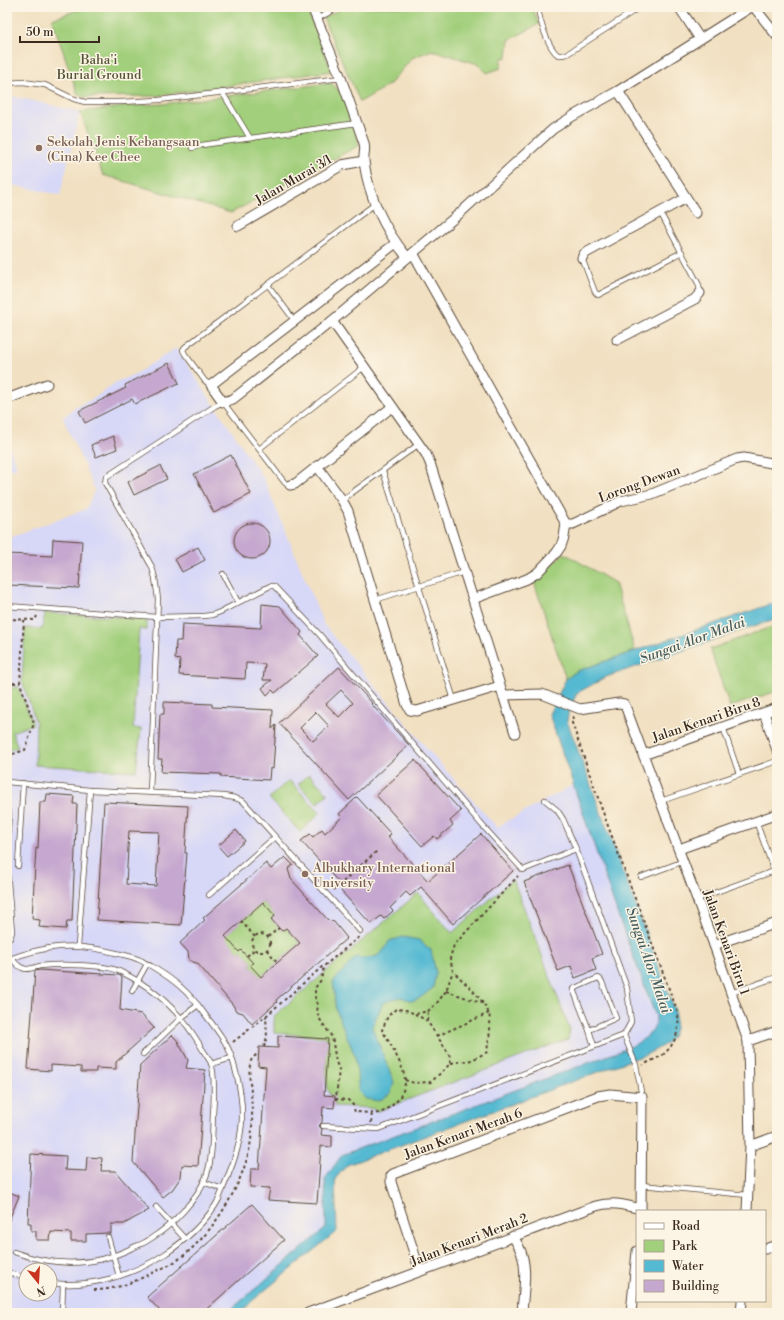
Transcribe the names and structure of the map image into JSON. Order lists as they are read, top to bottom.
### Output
{
  "streets": {
    "street": [
      "Jalan Murai 3/1",
      "Lorong Dewan",
      "Jalan Kenari Biru 8",
      "Jalan Kenari Biru 1",
      "Jalan Kenari Merah 6",
      "Jalan Kenari Merah 2"
    ]
  },
  "crossings": [
    ["Jalan Kenari Biru 8", "Jalan Kenari Biru 1"],
    ["Jalan Kenari Merah 6", "Jalan Kenari Merah 2"]
  ],
  "water": ["Sungai Alor Malai"],
  "parks": ["Baha'i Burial Ground"],
  "places": ["Sekolah Jenis Kebangsaan (Cina) Kee Chee", "Albukhary International University"],
  "legend": [
    "Road",
    "Park",
    "Water",
    "Building"
  ],
  "scale_bar": "50 m",
  "north": "bottom"
}
